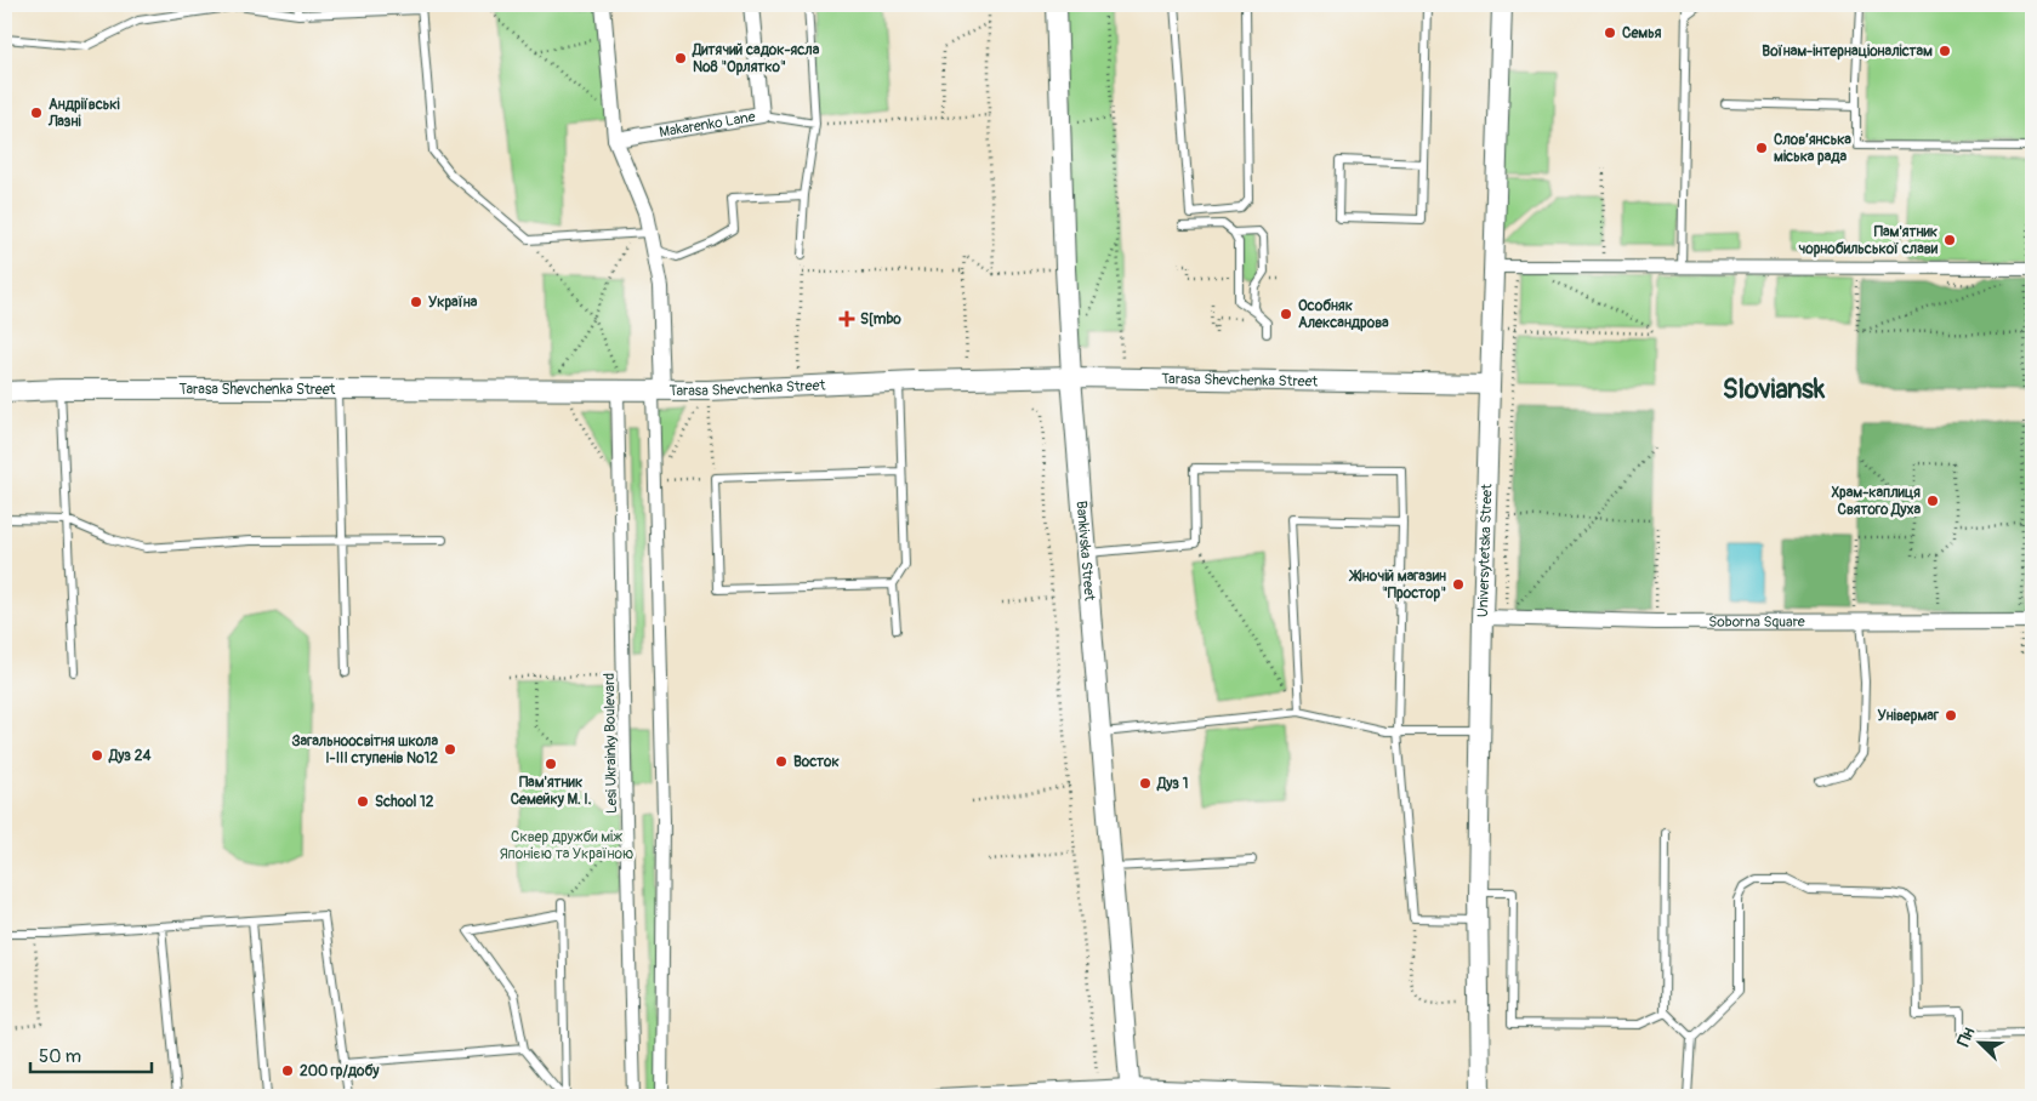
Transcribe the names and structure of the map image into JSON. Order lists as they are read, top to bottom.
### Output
{
  "streets": {
    "street": [
      "Makarenko Lane",
      "Tarasa Shevchenka Street",
      "Bankivska Street",
      "Universytetska Street",
      "Soborna Square",
      "Lesi Ukrainky Boulevard"
    ]
  },
  "crossings": [
    ["Tarasa Shevchenka Street", "Bankivska Street"],
    ["Tarasa Shevchenka Street", "Universytetska Street"],
    ["Tarasa Shevchenka Street", "Lesi Ukrainky Boulevard"],
    ["Universytetska Street", "Soborna Square"]
  ],
  "districts": ["Sloviansk"],
  "parks": ["Сквер дружби між Японією та Україною"],
  "places": {
    "other": [
      "Семья",
      "Воїнам-інтернаціоналістам",
      "Дитячий садок-ясла №8 \"Орлятко\"",
      "Андріївські Лазні",
      "Слов’янська міська рада",
      "Пам'ятник чорнобильської слави",
      "Україна",
      "Особняк Александрова",
      "Храм-каплиця Святого Духа",
      "Жіночій магазин \"Простор\"",
      "Універмаг",
      "Загальноосвітня школа І-ІІІ ступенів №12",
      "Дуз 24",
      "Восток",
      "Пам'ятник Семейку М. І.",
      "Дуз 1",
      "School 12",
      "200 гр/добу"
    ],
    "health": ["S[mbo"]
  },
  "scale_bar": "50 m",
  "north": "top left"
}
